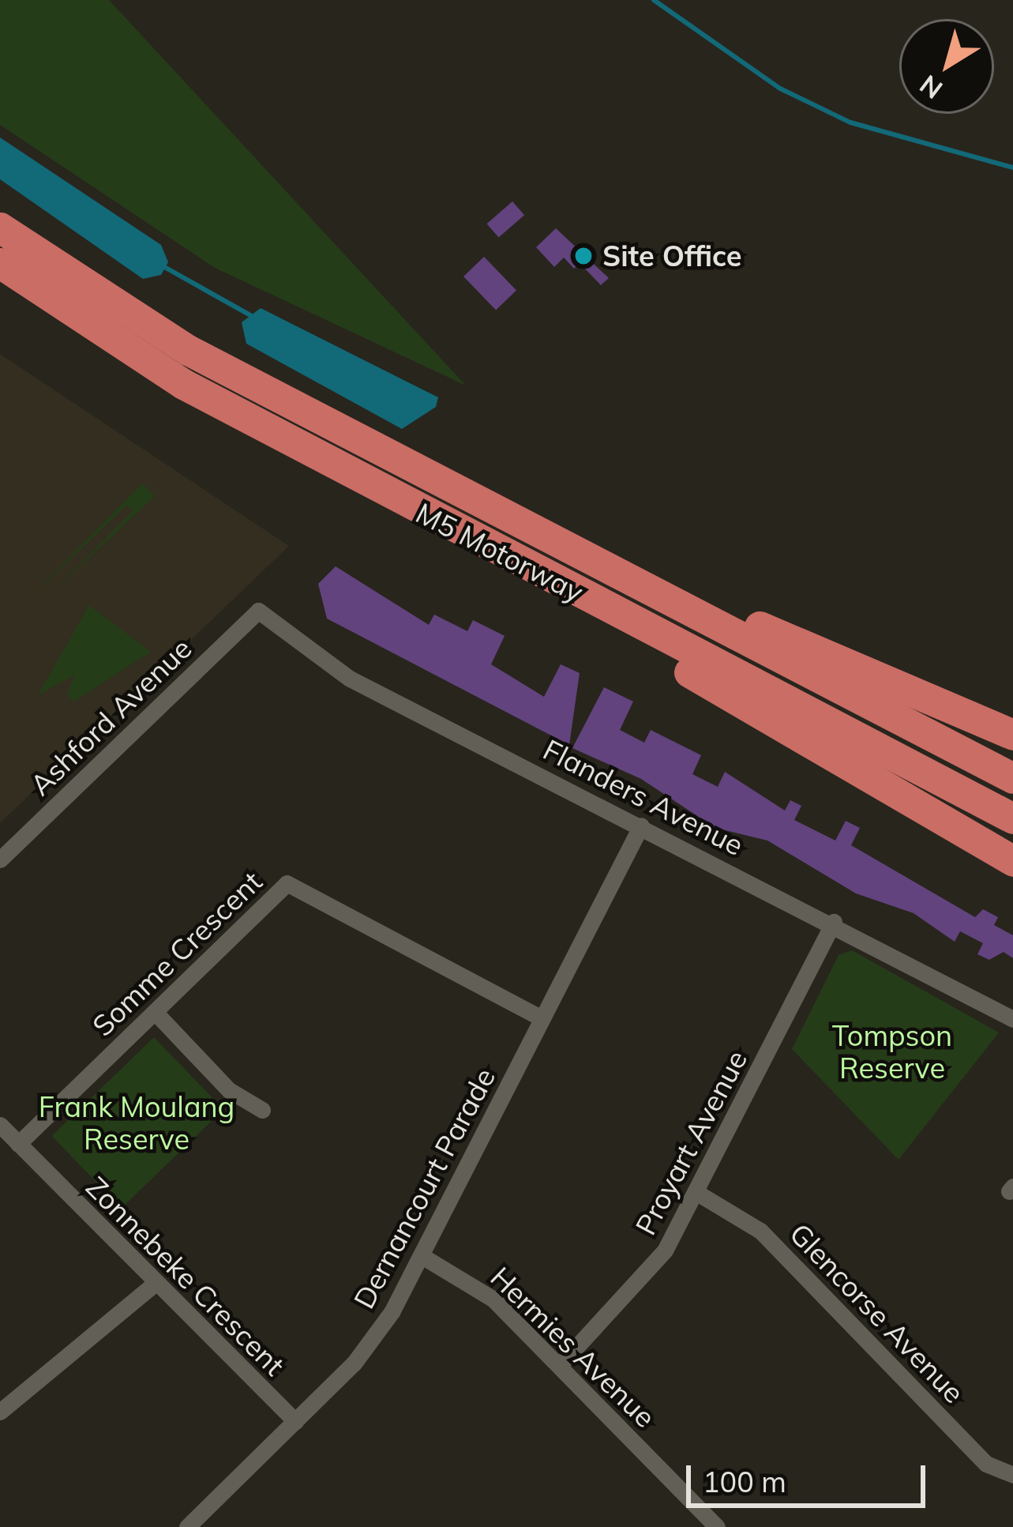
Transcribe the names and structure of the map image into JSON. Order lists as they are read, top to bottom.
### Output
{
  "streets": {
    "highway": ["M5 Motorway"],
    "street": [
      "Ashford Avenue",
      "Flanders Avenue",
      "Somme Crescent",
      "Proyart Avenue",
      "Dernancourt Parade",
      "Zonnebeke Crescent",
      "Glencorse Avenue",
      "Hermies Avenue"
    ]
  },
  "crossings": [
    ["Ashford Avenue", "Flanders Avenue"],
    ["Flanders Avenue", "Proyart Avenue"],
    ["Flanders Avenue", "Dernancourt Parade"],
    ["Somme Crescent", "Dernancourt Parade"],
    ["Somme Crescent", "Zonnebeke Crescent"],
    ["Proyart Avenue", "Glencorse Avenue"],
    ["Proyart Avenue", "Hermies Avenue"],
    ["Dernancourt Parade", "Zonnebeke Crescent"],
    ["Dernancourt Parade", "Hermies Avenue"]
  ],
  "parks": ["Tompson Reserve", "Frank Moulang Reserve"],
  "places": ["Site Office"],
  "scale_bar": "100 m",
  "north": "bottom left"
}
